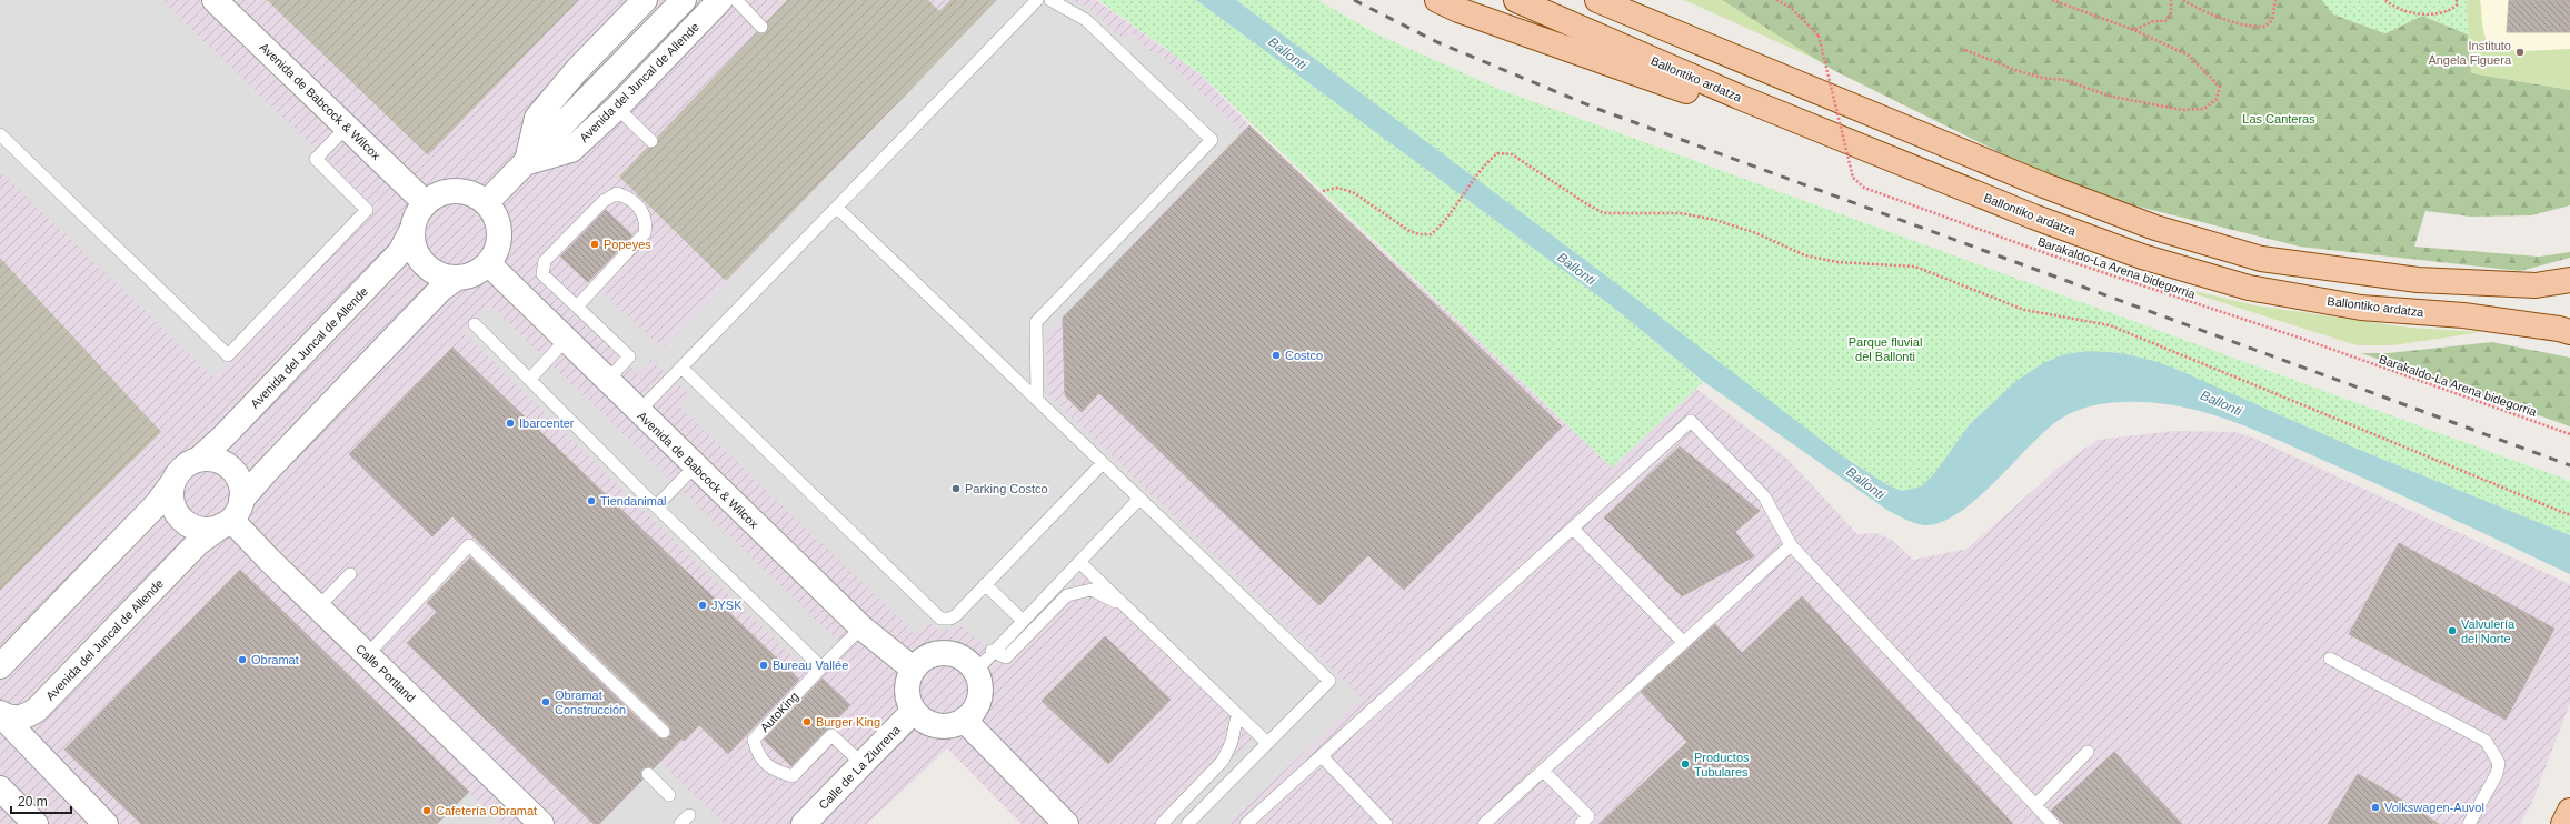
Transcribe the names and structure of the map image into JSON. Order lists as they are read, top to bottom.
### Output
{
  "streets": {
    "main road": ["Ballontiko ardatza"],
    "street": [
      "Avenida del Juncal de Allende",
      "Avenida de Babcock & Wilcox",
      "Calle Portland",
      "Calle de La Ziurrena"
    ],
    "lane": ["AutoKing"],
    "path": ["Barakaldo-La Arena bidegorria"]
  },
  "crossings": [
    ["Avenida del Juncal de Allende", "Avenida de Babcock & Wilcox"],
    ["Avenida del Juncal de Allende", "Calle Portland"],
    ["Avenida de Babcock & Wilcox", "Calle de La Ziurrena"],
    ["AutoKing", "Calle de La Ziurrena"]
  ],
  "water": ["Ballonti"],
  "parks": ["Las Canteras", "Parque fluvial del Ballonti"],
  "places": [
    "Instituto Ángela Figuera",
    "Popeyes",
    "Costco",
    "Ibarcenter",
    "Parking Costco",
    "Tiendanimal",
    "JYSK",
    "Valvulería del Norte",
    "Obramat",
    "Bureau Vallée",
    "Obramat Construcción",
    "Burger King",
    "Productos Tubulares",
    "Volkswagen-Auvol",
    "Cafetería Obramat"
  ],
  "scale_bar": "20 m"
}
